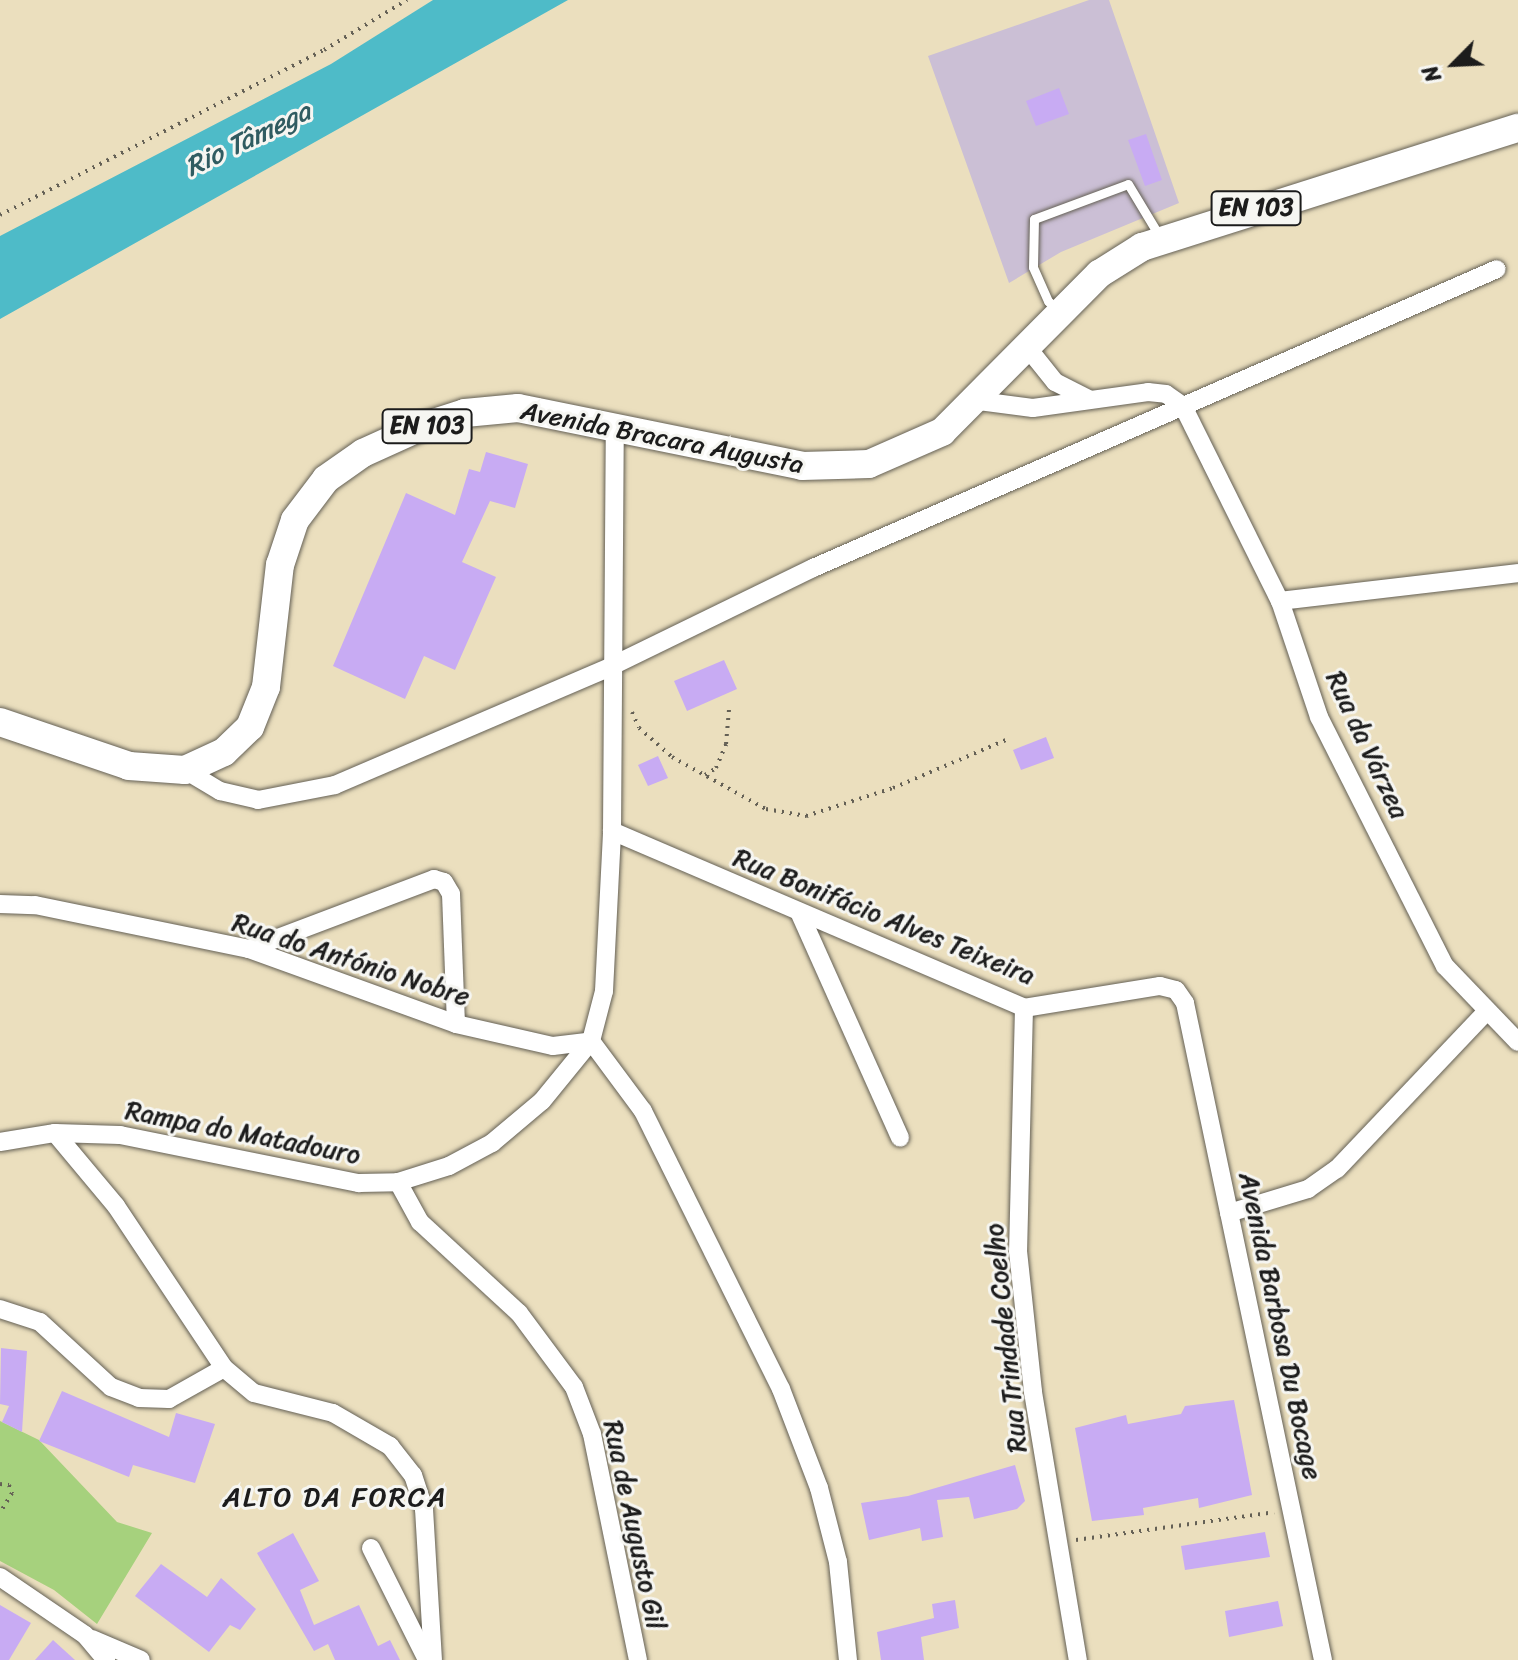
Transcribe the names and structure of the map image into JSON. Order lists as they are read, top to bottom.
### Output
{
  "streets": {
    "main road": ["EN 103", "Avenida Bracara Augusta"],
    "street": [
      "Rua da Várzea",
      "Rua Bonifácio Alves Teixeira",
      "Rua do António Nobre",
      "Rampa do Matadouro",
      "Avenida Barbosa Du Bocage",
      "Rua Trindade Coelho",
      "Rua de Augusto Gil"
    ]
  },
  "crossings": [
    ["EN 103", "Avenida Bracara Augusta"],
    ["Avenida Bracara Augusta", "Rampa do Matadouro"],
    ["Rua Bonifácio Alves Teixeira", "Rampa do Matadouro"],
    ["Rua Bonifácio Alves Teixeira", "Avenida Barbosa Du Bocage"],
    ["Rua Bonifácio Alves Teixeira", "Rua Trindade Coelho"],
    ["Rua do António Nobre", "Rampa do Matadouro"],
    ["Rampa do Matadouro", "Rua de Augusto Gil"]
  ],
  "districts": ["ALTO DA FORCA"],
  "water": ["Rio Tâmega"],
  "north": "bottom left"
}
